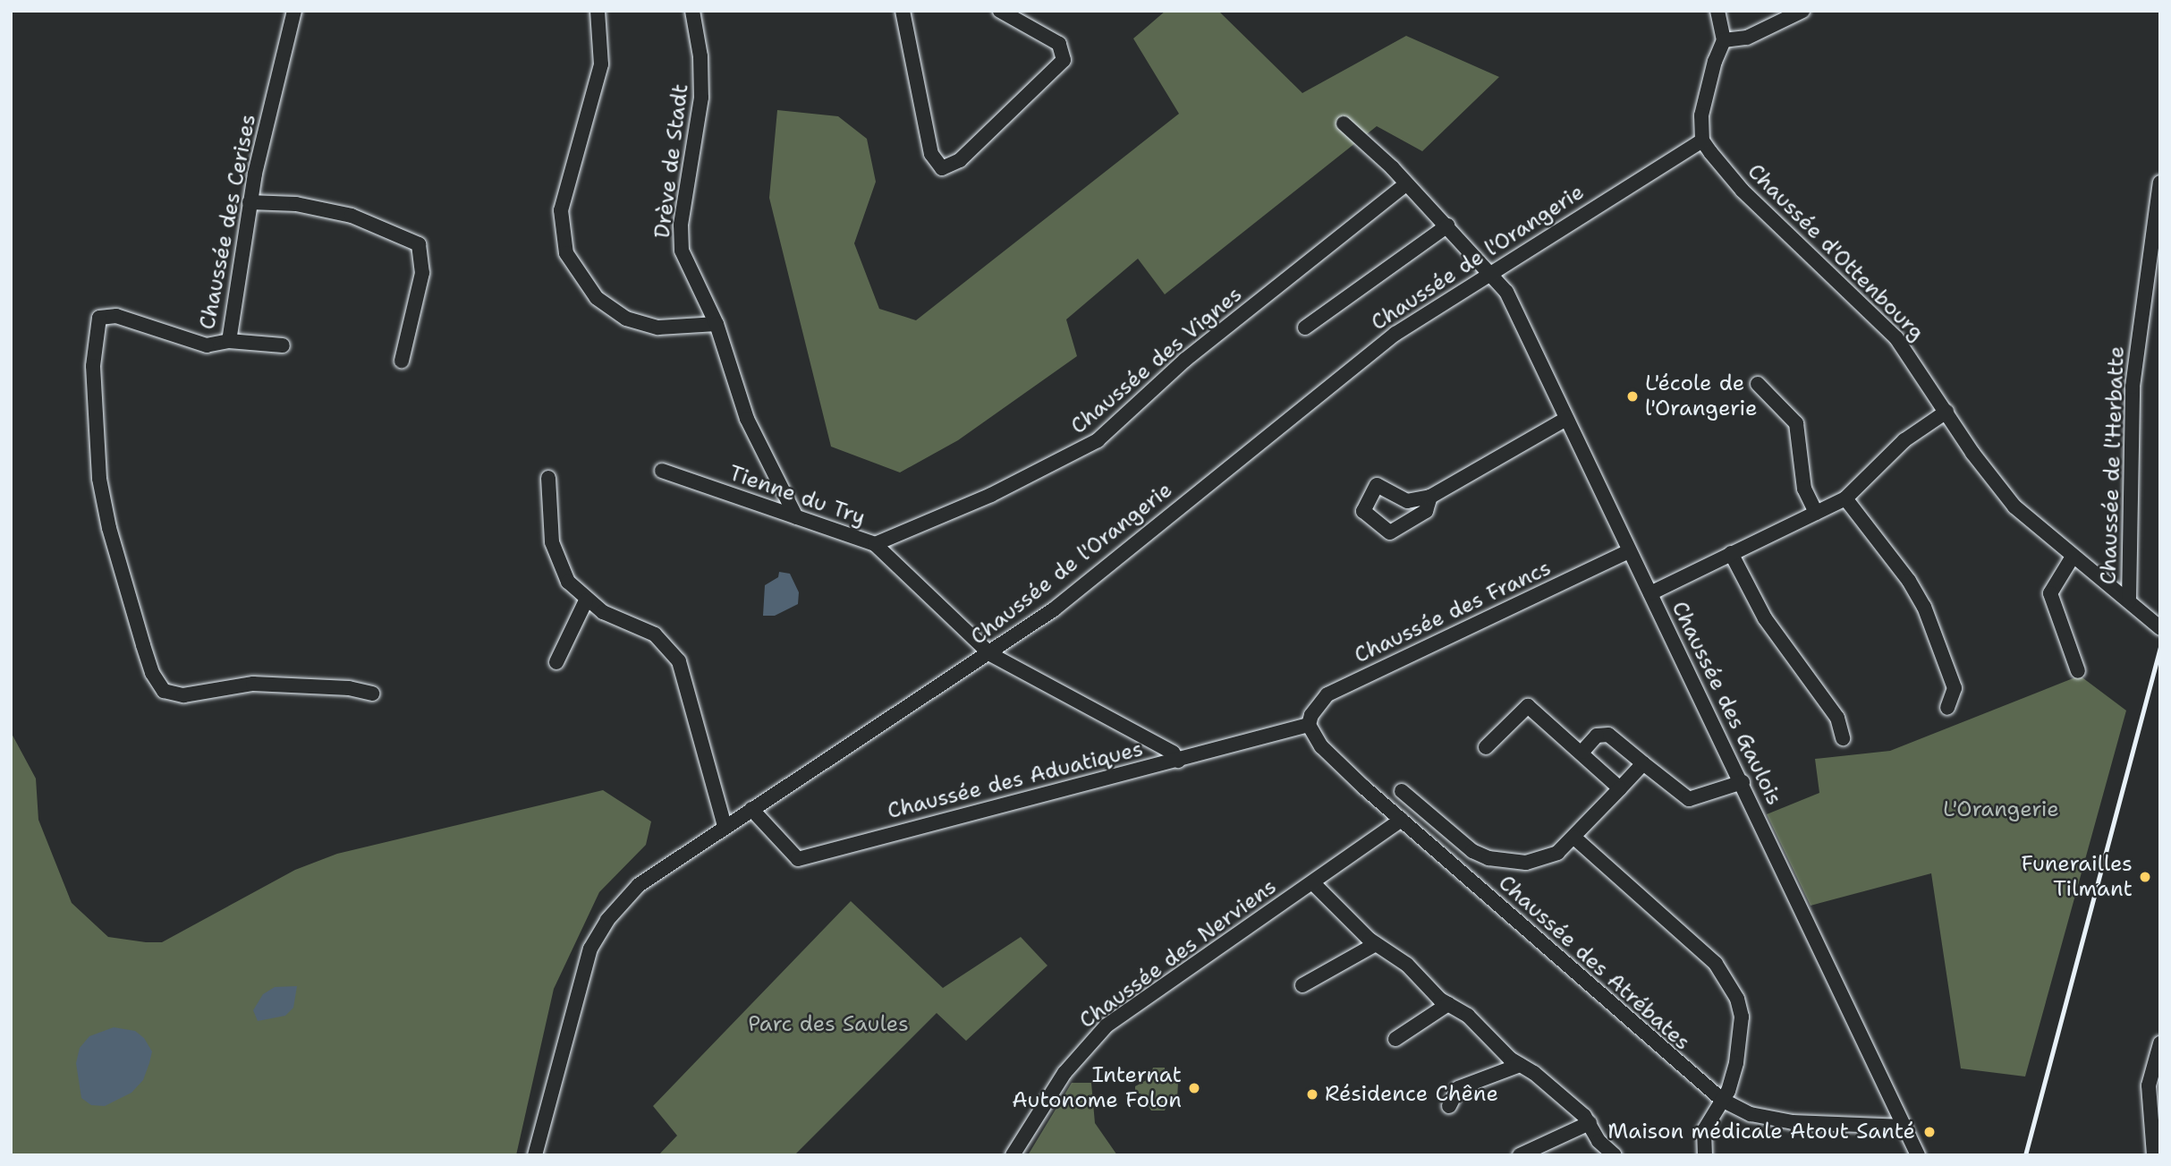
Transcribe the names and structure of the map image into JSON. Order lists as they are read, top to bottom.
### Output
{
  "streets": {
    "street": [
      "Drève de Stadt",
      "Chaussée des Cerises",
      "Chaussée d'Ottenbourg",
      "Chaussée de l'Orangerie",
      "Chaussée des Vignes",
      "Chaussée de l'Herbatte",
      "Tienne du Try",
      "Chaussée des Francs",
      "Chaussée des Gaulois",
      "Chaussée des Aduatiques",
      "Chaussée des Nerviens",
      "Chaussée des Atrébates"
    ]
  },
  "crossings": [
    ["Drève de Stadt", "Tienne du Try"],
    ["Chaussée d'Ottenbourg", "Chaussée de l'Orangerie"],
    ["Chaussée d'Ottenbourg", "Chaussée de l'Herbatte"],
    ["Chaussée de l'Orangerie", "Tienne du Try"],
    ["Chaussée de l'Orangerie", "Chaussée des Gaulois"],
    ["Chaussée de l'Orangerie", "Chaussée des Aduatiques"],
    ["Chaussée des Vignes", "Tienne du Try"],
    ["Chaussée des Vignes", "Chaussée des Gaulois"],
    ["Tienne du Try", "Chaussée des Aduatiques"],
    ["Chaussée des Francs", "Chaussée des Gaulois"],
    ["Chaussée des Francs", "Chaussée des Aduatiques"],
    ["Chaussée des Francs", "Chaussée des Atrébates"],
    ["Chaussée des Gaulois", "Chaussée des Atrébates"],
    ["Chaussée des Aduatiques", "Chaussée des Atrébates"],
    ["Chaussée des Nerviens", "Chaussée des Atrébates"]
  ],
  "parks": ["L'Orangerie", "Parc des Saules"],
  "places": [
    "L'école de l'Orangerie",
    "Funerailles Tilmant",
    "Internat Autonome Folon",
    "Résidence Chêne",
    "Maison médicale Atout Santé"
  ]
}
